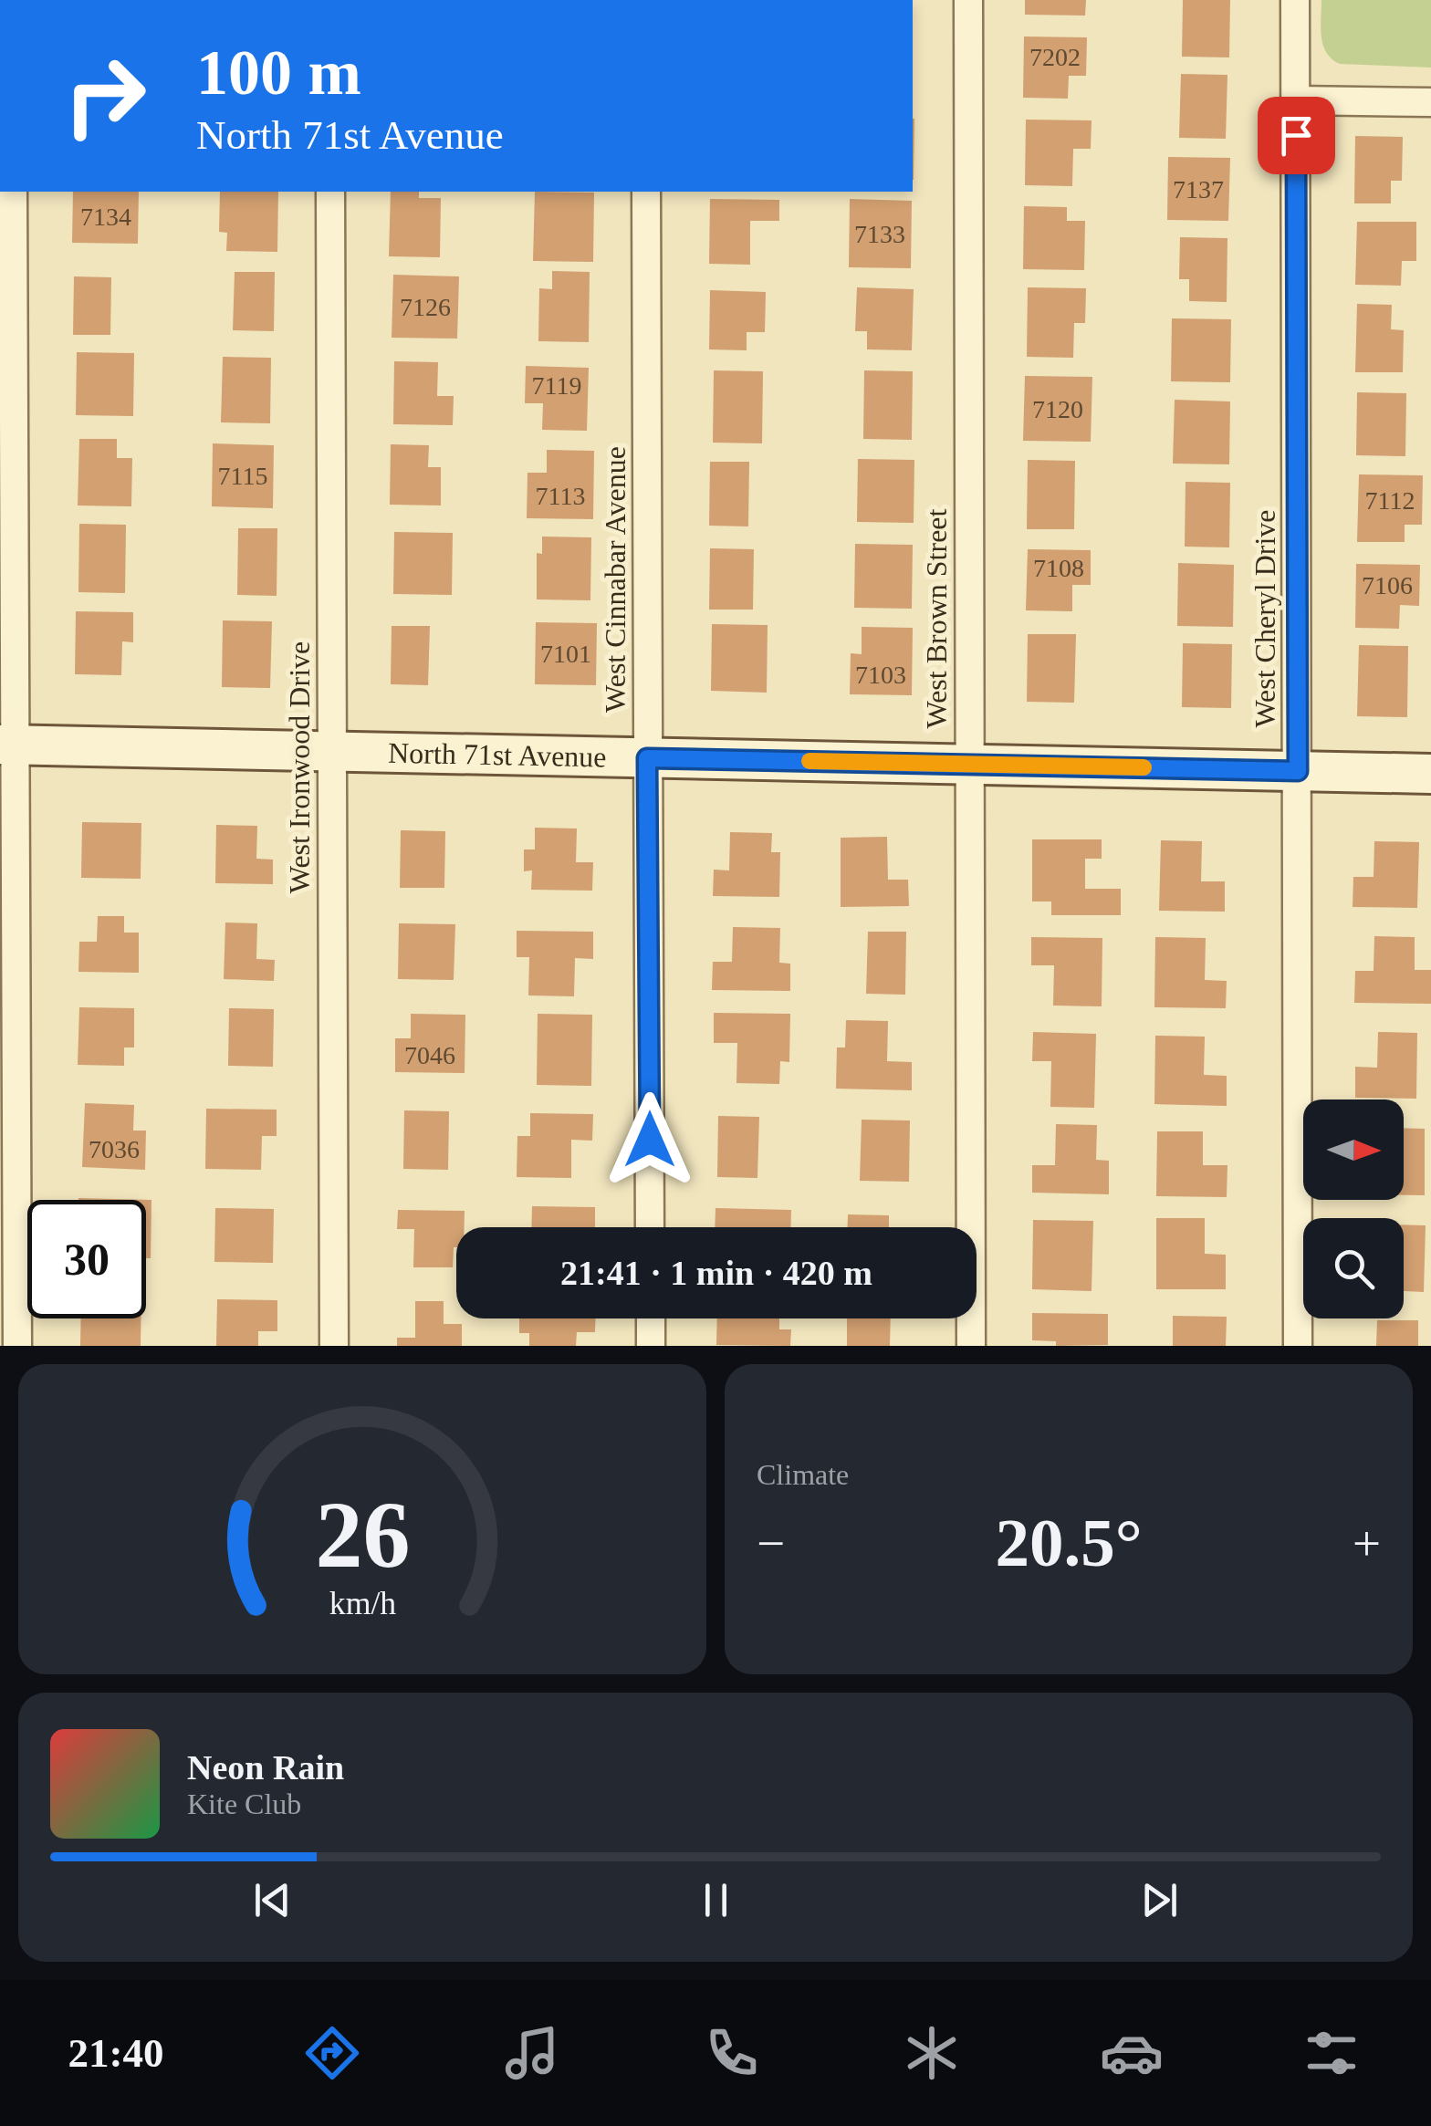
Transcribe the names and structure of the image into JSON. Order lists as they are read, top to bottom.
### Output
{
  "streets": {
    "street": [
      "West Cinnabar Avenue",
      "West Brown Street",
      "West Cheryl Drive",
      "North 71st Avenue",
      "West Ironwood Drive"
    ]
  },
  "crossings": [
    ["West Cinnabar Avenue", "North 71st Avenue"],
    ["West Brown Street", "North 71st Avenue"],
    ["West Cheryl Drive", "North 71st Avenue"],
    ["North 71st Avenue", "West Ironwood Drive"]
  ],
  "house_numbers": [
    "7202",
    "7137",
    "7134",
    "7133",
    "7126",
    "7119",
    "7120",
    "7115",
    "7113",
    "7112",
    "7108",
    "7106",
    "7101",
    "7103",
    "7046",
    "7036"
  ],
  "north": "right",
  "page": {
    "turn": ["100 m", "North 71st Avenue"],
    "limit": "30",
    "trip": "21:41 · 1 min · 420 m",
    "tile": "Climate",
    "heat": ["−", "20.5°", "+"],
    "song": ["Neon Rain", "Kite Club"],
    "tabs": "21:40",
    "gauge": ["26", "km/h"]
  }
}
